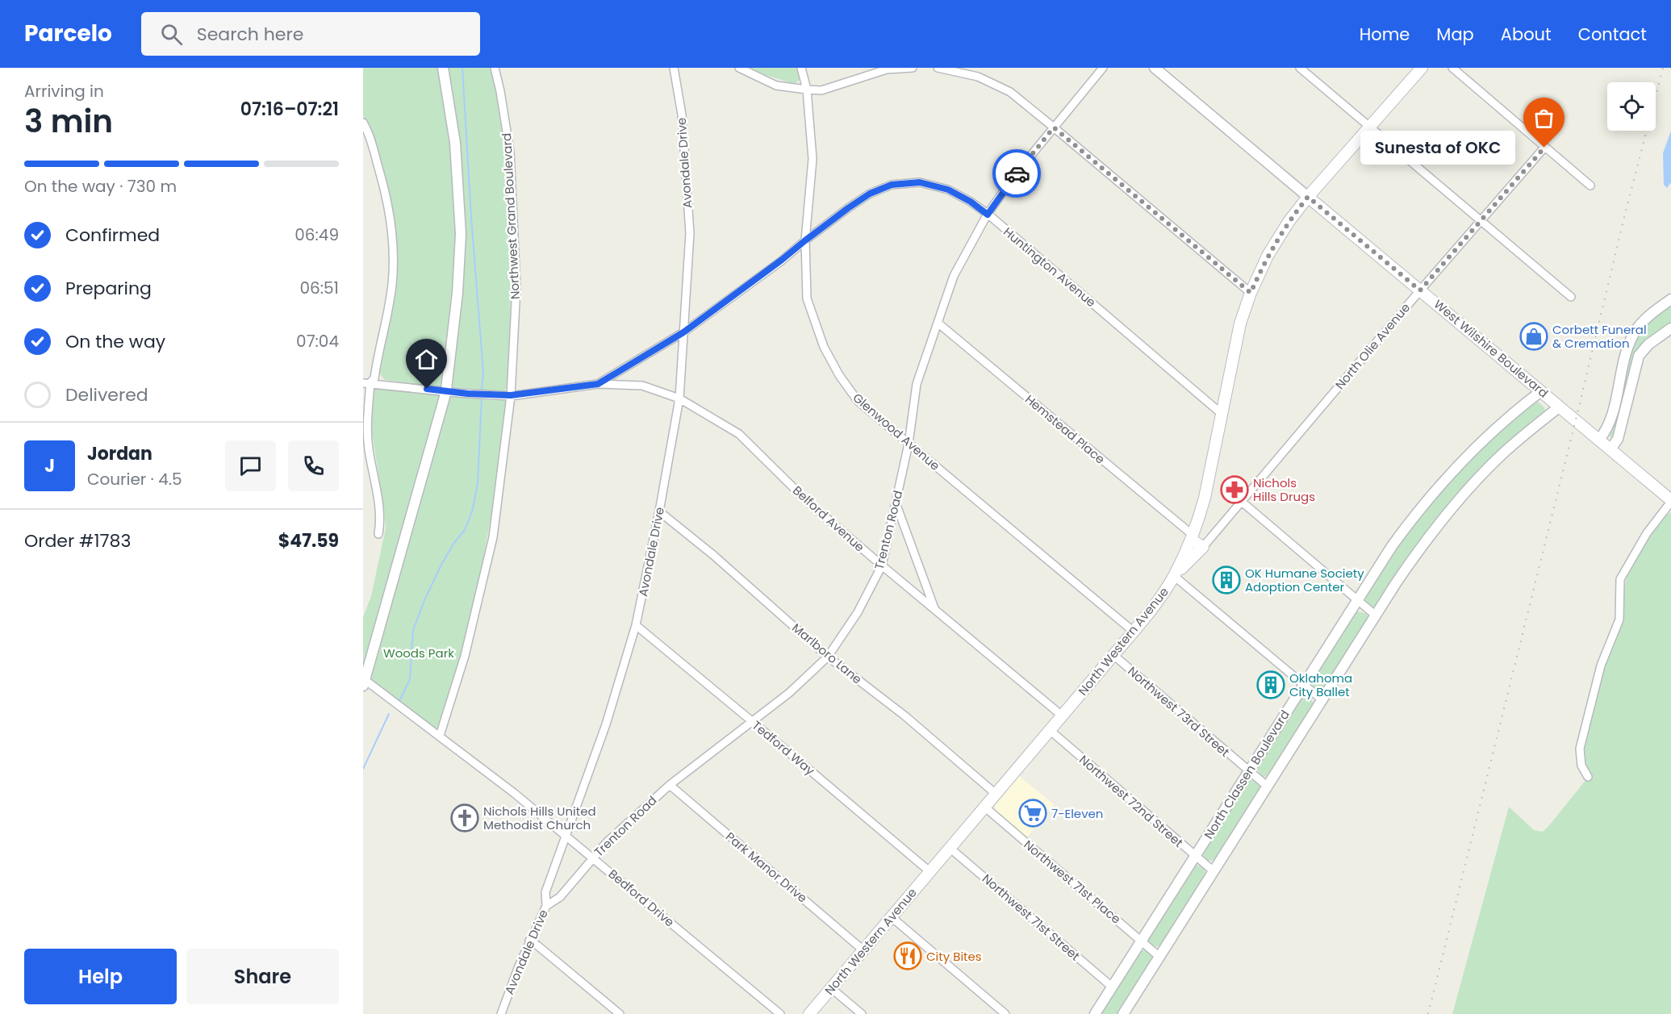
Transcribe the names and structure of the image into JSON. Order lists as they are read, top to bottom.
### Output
{
  "streets": {
    "main road": ["West Wilshire Boulevard", "North Western Avenue"],
    "street": [
      "Avondale Drive",
      "Northwest Grand Boulevard",
      "Huntington Avenue",
      "North Olie Avenue",
      "Hemstead Place",
      "Glenwood Avenue",
      "Belford Avenue",
      "Trenton Road",
      "Marlboro Lane",
      "Northwest 73rd Street",
      "Tedford Way",
      "North Classen Boulevard",
      "Northwest 72nd Street",
      "Park Manor Drive",
      "Northwest 71st Place",
      "Bedford Drive",
      "Northwest 71st Street"
    ]
  },
  "crossings": [
    ["Avondale Drive", "Huntington Avenue"],
    ["Avondale Drive", "Belford Avenue"],
    ["Avondale Drive", "Trenton Road"],
    ["Avondale Drive", "Marlboro Lane"],
    ["Avondale Drive", "Tedford Way"],
    ["Avondale Drive", "Bedford Drive"],
    ["Northwest Grand Boulevard", "Huntington Avenue"],
    ["Northwest Grand Boulevard", "Bedford Drive"],
    ["Huntington Avenue", "Glenwood Avenue"],
    ["Huntington Avenue", "Belford Avenue"],
    ["Huntington Avenue", "Trenton Road"],
    ["Huntington Avenue", "North Western Avenue"],
    ["North Olie Avenue", "West Wilshire Boulevard"],
    ["West Wilshire Boulevard", "North Western Avenue"],
    ["West Wilshire Boulevard", "North Classen Boulevard"],
    ["Hemstead Place", "Trenton Road"],
    ["Hemstead Place", "North Western Avenue"],
    ["Glenwood Avenue", "Trenton Road"],
    ["Glenwood Avenue", "North Western Avenue"],
    ["Belford Avenue", "Trenton Road"],
    ["Belford Avenue", "North Western Avenue"],
    ["Trenton Road", "Marlboro Lane"],
    ["Trenton Road", "Tedford Way"],
    ["Trenton Road", "Park Manor Drive"],
    ["Trenton Road", "Bedford Drive"],
    ["North Western Avenue", "Marlboro Lane"],
    ["North Western Avenue", "Northwest 73rd Street"],
    ["North Western Avenue", "Tedford Way"],
    ["North Western Avenue", "Northwest 72nd Street"],
    ["North Western Avenue", "Park Manor Drive"],
    ["North Western Avenue", "Northwest 71st Place"],
    ["North Western Avenue", "Northwest 71st Street"],
    ["Northwest 73rd Street", "North Classen Boulevard"],
    ["North Classen Boulevard", "Northwest 72nd Street"],
    ["North Classen Boulevard", "Northwest 71st Place"],
    ["North Classen Boulevard", "Northwest 71st Street"]
  ],
  "parks": ["Woods Park"],
  "places": {
    "other": ["Sunesta of OKC"],
    "shop": ["Corbett Funeral & Cremation"],
    "pharmacy": ["Nichols Hills Drugs"],
    "building": ["OK Humane Society Adoption Center", "Oklahoma City Ballet"],
    "supermarket": ["7-Eleven"],
    "church": ["Nichols Hills United Methodist Church"],
    "restaurant": ["City Bites"]
  },
  "page": {
    "header": "Parcelo",
    "search": "Search here",
    "nav": [
      "Home",
      "Map",
      "About",
      "Contact"
    ],
    "heading": ["3 min", "Arriving in", "07:16–07:21"],
    "panel": [
      "Jordan",
      "Courier · 4.5",
      "Order #1783",
      "$47.59"
    ],
    "bubble": "Sunesta of OKC",
    "bar": "On the way · 730 m",
    "list": [
      ["Confirmed", "06:49"],
      ["Preparing", "06:51"],
      ["On the way", "07:04"],
      "Delivered"
    ],
    "round": "J",
    "buttons": ["Help", "Share"]
  }
}
